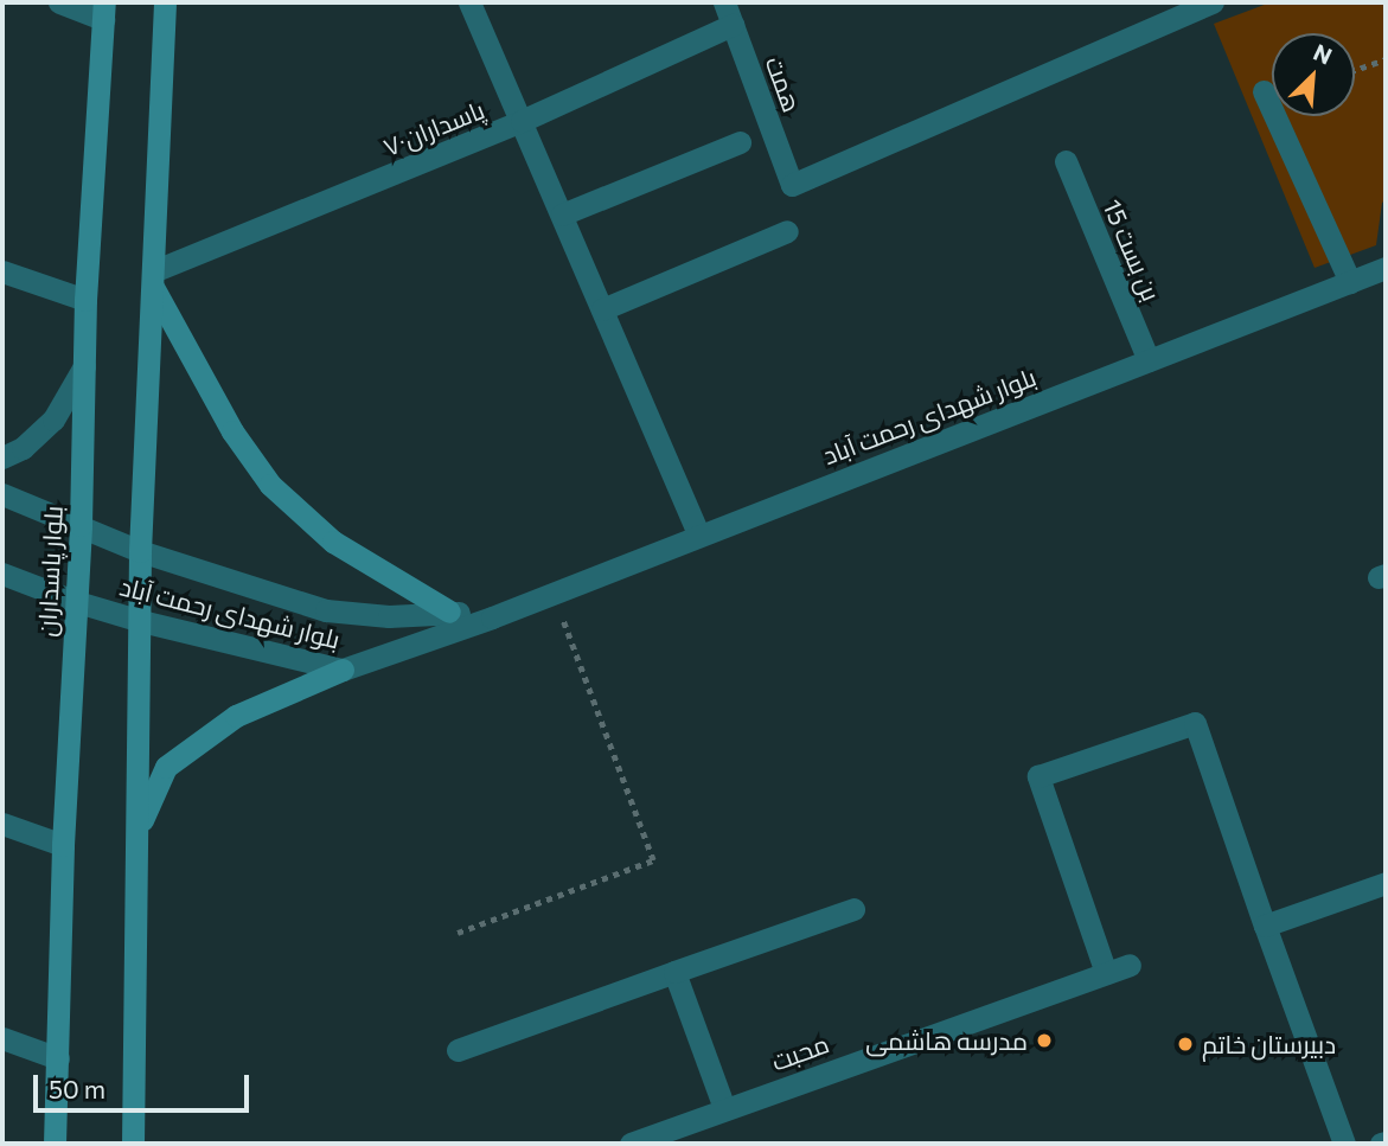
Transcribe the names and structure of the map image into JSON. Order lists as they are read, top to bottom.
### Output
{
  "streets": {
    "main road": ["بلوار پاسداران"],
    "street": [
      "همت",
      "پاسداران۷۰",
      "بن بست 15",
      "بلوار شهدای رحمت آباد",
      "محبت"
    ]
  },
  "crossings": [
    ["همت", "پاسداران۷۰"],
    ["بن بست 15", "بلوار شهدای رحمت آباد"],
    ["بلوار شهدای رحمت آباد", "بلوار پاسداران"]
  ],
  "places": ["مدرسه هاشمی", "دبیرستان خاتم"],
  "scale_bar": "50 m",
  "north": "top right"
}
